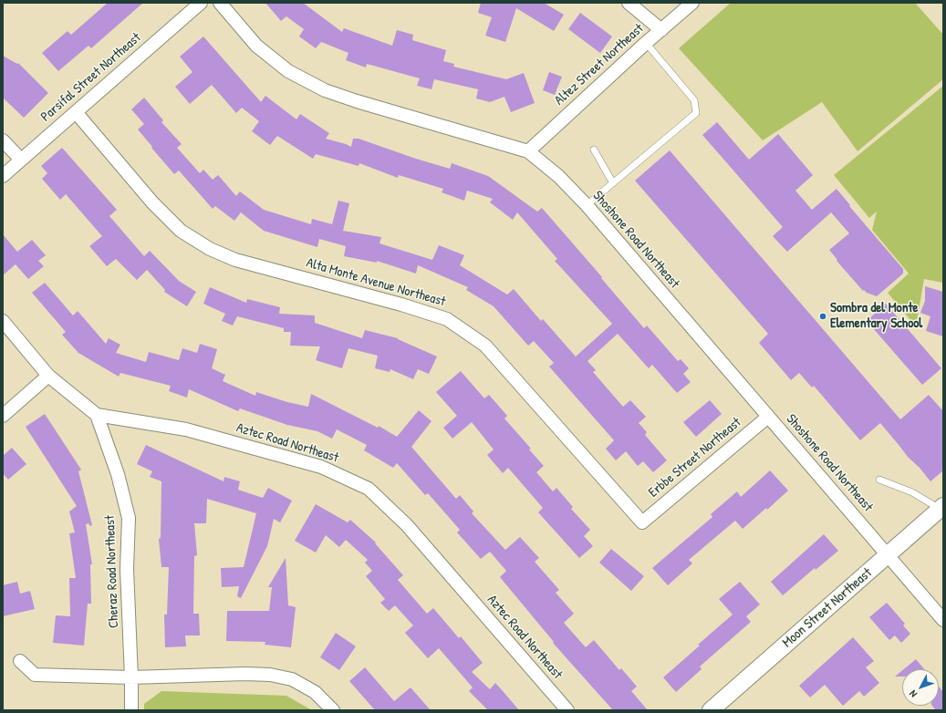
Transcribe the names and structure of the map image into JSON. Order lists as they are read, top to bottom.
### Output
{
  "streets": {
    "street": [
      "Altez Street Northeast",
      "Parsifal Street Northeast",
      "Shoshone Road Northeast",
      "Alta Monte Avenue Northeast",
      "Aztec Road Northeast",
      "Erbbe Street Northeast",
      "Cheraz Road Northeast",
      "Moon Street Northeast"
    ]
  },
  "crossings": [
    ["Altez Street Northeast", "Shoshone Road Northeast"],
    ["Parsifal Street Northeast", "Alta Monte Avenue Northeast"],
    ["Shoshone Road Northeast", "Erbbe Street Northeast"],
    ["Shoshone Road Northeast", "Moon Street Northeast"],
    ["Alta Monte Avenue Northeast", "Erbbe Street Northeast"],
    ["Aztec Road Northeast", "Cheraz Road Northeast"]
  ],
  "places": ["Sombra del Monte Elementary School"],
  "north": "bottom left"
}
